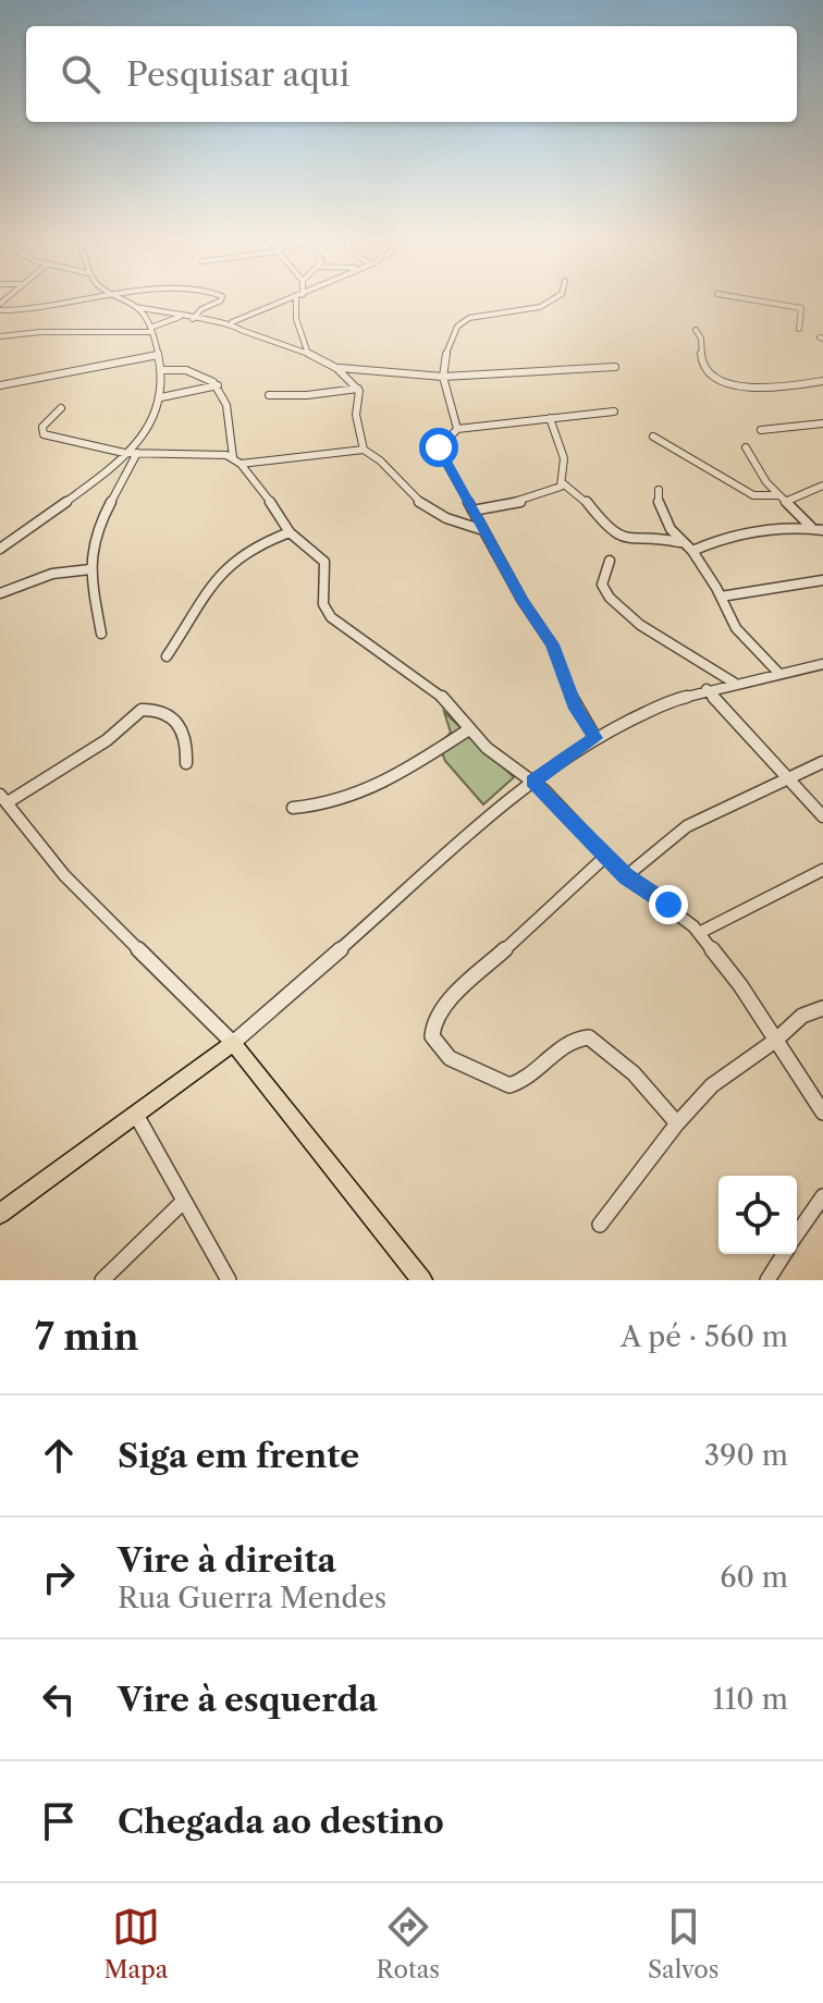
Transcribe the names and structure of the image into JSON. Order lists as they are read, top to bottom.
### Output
{
  "page": {
    "search": "Pesquisar aqui",
    "heading": ["7 min", "A pé · 560 m"],
    "list": [
      ["Siga em frente", "390 m"],
      ["Vire à direita", "Rua Guerra Mendes", "60 m"],
      ["Vire à esquerda", "110 m"],
      "Chegada ao destino"
    ],
    "nav": ["Mapa", "Rotas", "Salvos"]
  }
}
